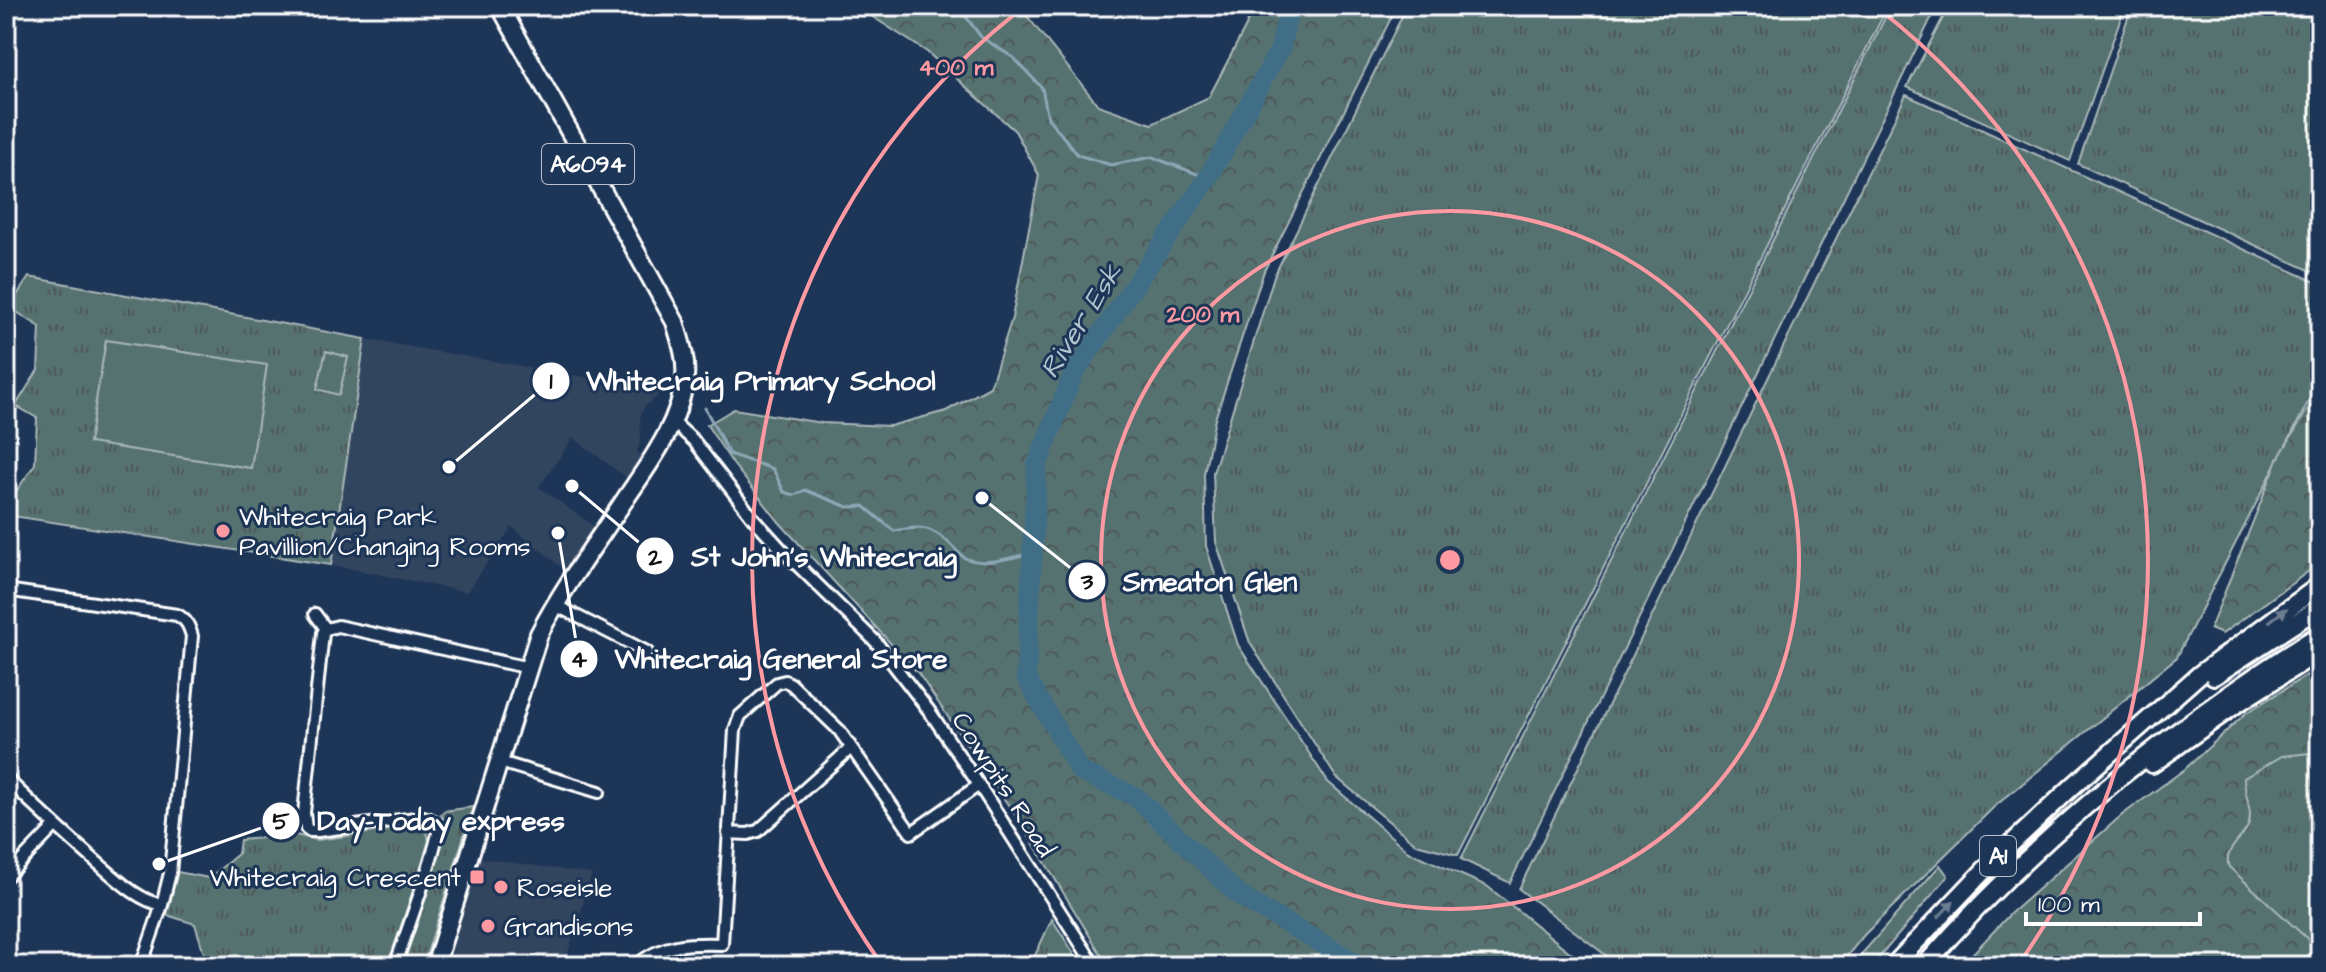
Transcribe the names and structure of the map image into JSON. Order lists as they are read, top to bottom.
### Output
{
  "streets": {
    "main road": ["A6094", "A1"],
    "street": ["Cowpits Road"]
  },
  "crossings": [
    ["A6094", "Cowpits Road"]
  ],
  "water": ["River Esk"],
  "places": {
    "other": [
      "Whitecraig Primary School",
      "St John's Whitecraig",
      "Smeaton Glen",
      "Whitecraig Park Pavillion/Changing Rooms",
      "Whitecraig General Store",
      "Day-Today express",
      "Roseisle",
      "Grandisons"
    ],
    "transit": ["Whitecraig Crescent"]
  },
  "scale_bar": "100 m",
  "rings": ["400 m", "200 m"]
}
